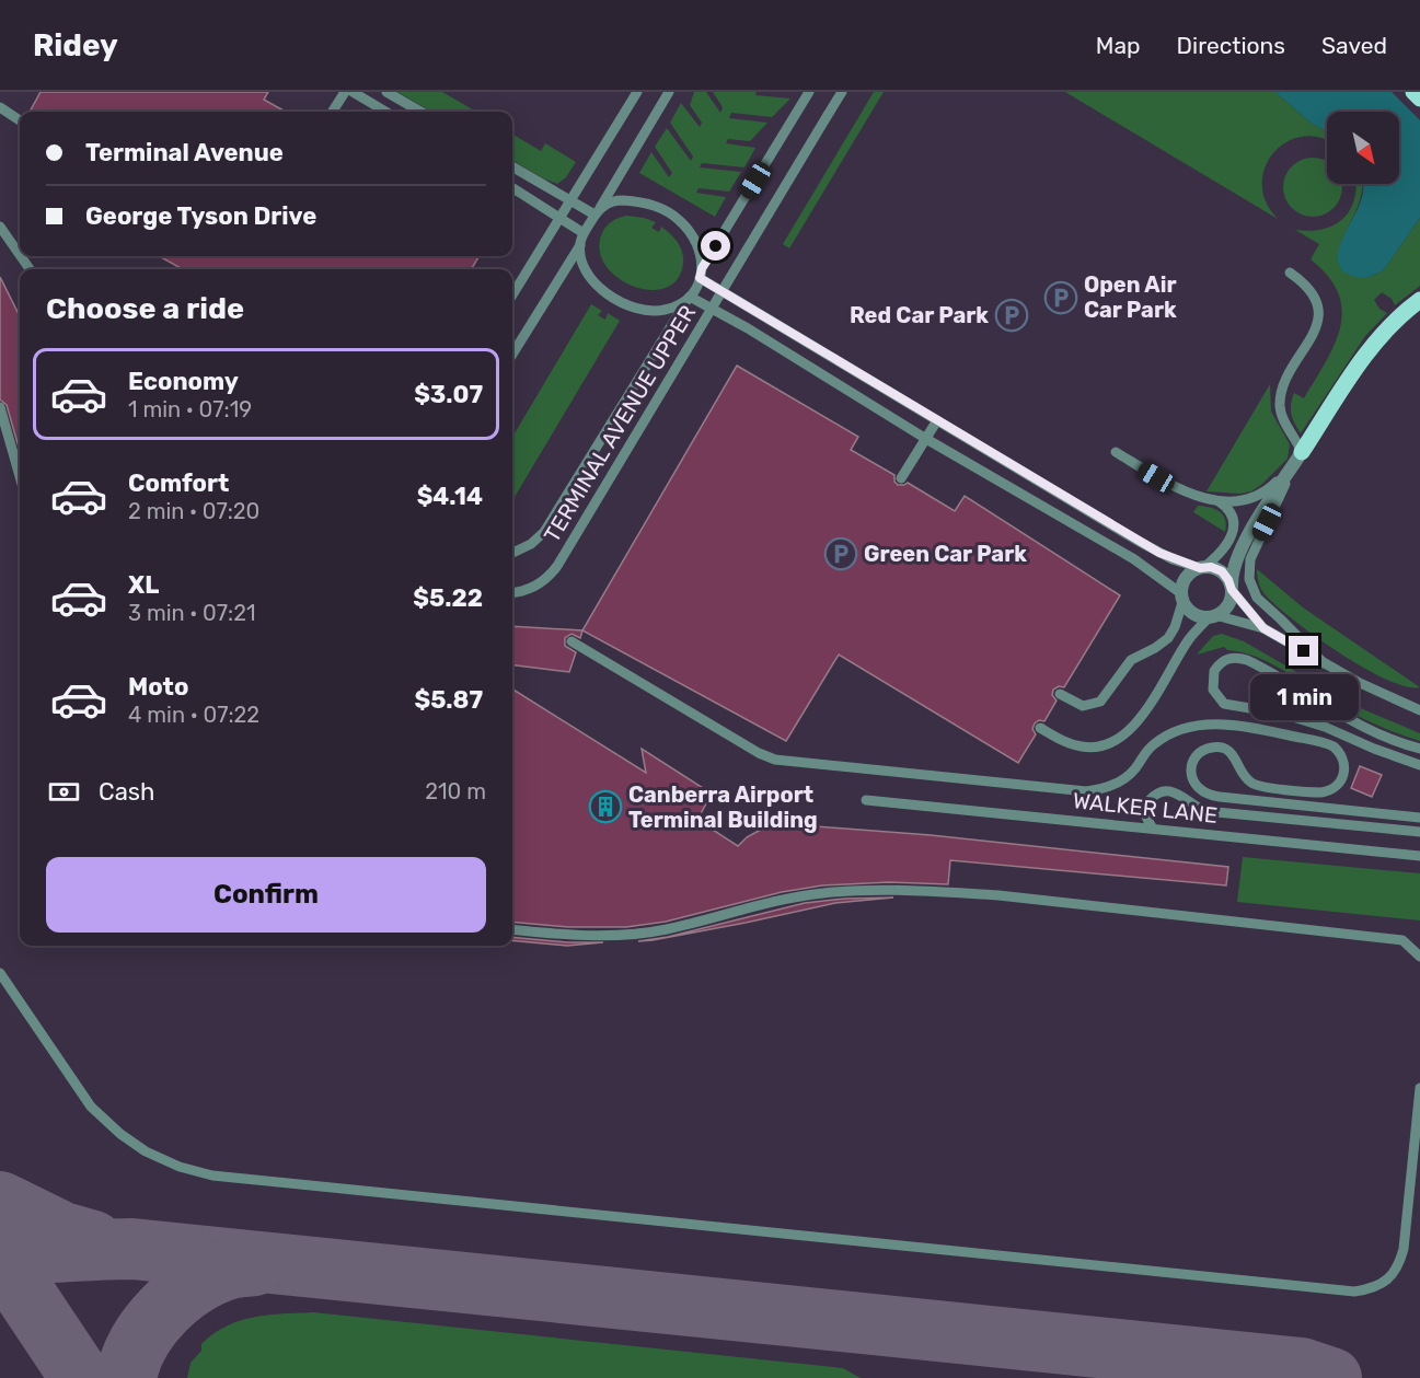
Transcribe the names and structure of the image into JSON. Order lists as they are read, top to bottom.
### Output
{
  "streets": {
    "lane": ["TERMINAL AVENUE UPPER", "WALKER LANE"]
  },
  "places": {
    "parking": ["Open Air Car Park", "Red Car Park", "Green Car Park"],
    "building": ["Canberra Airport Terminal Building"]
  },
  "north": "bottom right",
  "page": {
    "header": "Ridey",
    "nav": ["Map", "Directions", "Saved"],
    "banner": ["Terminal Avenue", "George Tyson Drive"],
    "heading": "Choose a ride",
    "list": [
      {
        "name": "Economy",
        "note": "1 min · 07:19",
        "value": "$3.07"
      },
      {
        "name": "Comfort",
        "note": "2 min · 07:20",
        "value": "$4.14"
      },
      {
        "name": "XL",
        "note": "3 min · 07:21",
        "value": "$5.22"
      },
      {
        "name": "Moto",
        "note": "4 min · 07:22",
        "value": "$5.87"
      }
    ],
    "bubble": "1 min",
    "pay": ["Cash", "210 m"],
    "buttons": "Confirm"
  }
}
